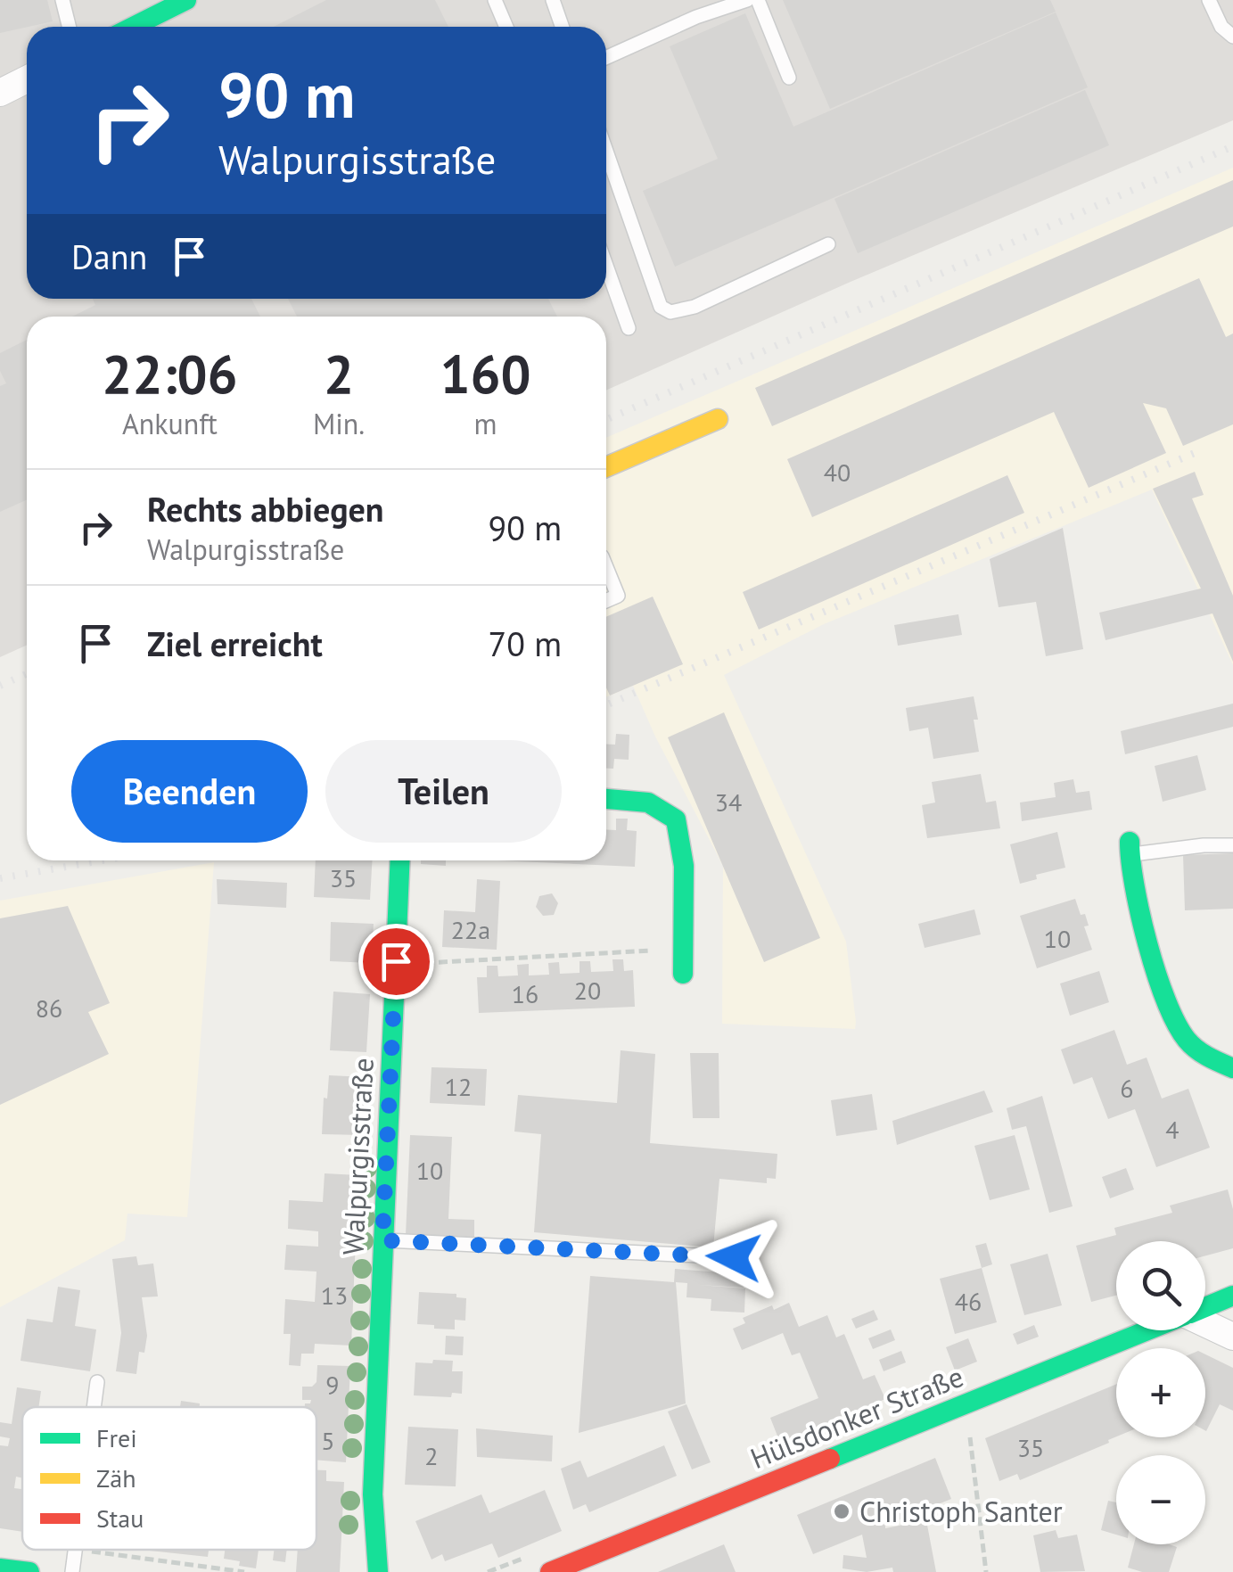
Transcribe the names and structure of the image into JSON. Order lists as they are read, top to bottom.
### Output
{
  "streets": {
    "street": ["Walpurgisstraße", "Hülsdonker Straße"]
  },
  "places": ["Christoph Santer"],
  "house_numbers": [
    "40",
    "34",
    "35",
    "22a",
    "10",
    "20",
    "16",
    "86",
    "12",
    "6",
    "4",
    "10",
    "13",
    "46",
    "9",
    "5",
    "35",
    "2"
  ],
  "legend": ["Frei", "Zäh", "Stau"],
  "page": {
    "turn": ["90 m", "Walpurgisstraße"],
    "then": "Dann",
    "eta": [
      "22:06",
      "Ankunft",
      "2",
      "Min.",
      "160",
      "m"
    ],
    "list": [
      {
        "name": "Rechts abbiegen",
        "note": "Walpurgisstraße",
        "value": "90 m"
      },
      {
        "name": "Ziel erreicht",
        "value": "70 m"
      }
    ],
    "buttons": ["Beenden", "Teilen"],
    "map_buttons": ["+", "−"]
  }
}
